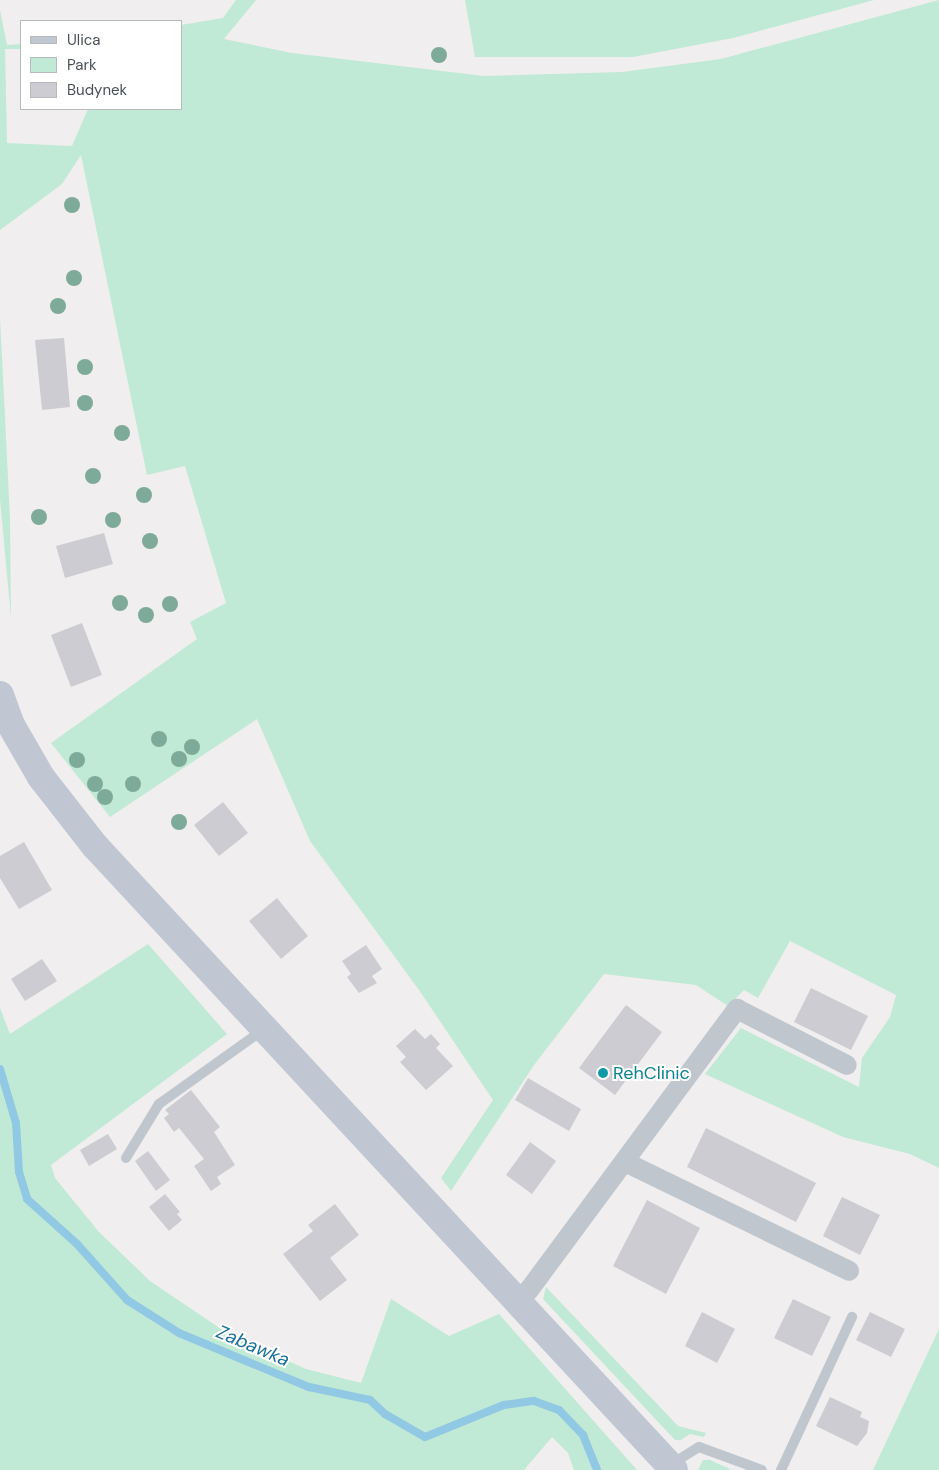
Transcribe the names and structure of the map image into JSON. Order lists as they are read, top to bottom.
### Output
{
  "water": ["Zabawka"],
  "places": ["RehClinic"],
  "legend": ["Ulica", "Park", "Budynek"]
}
